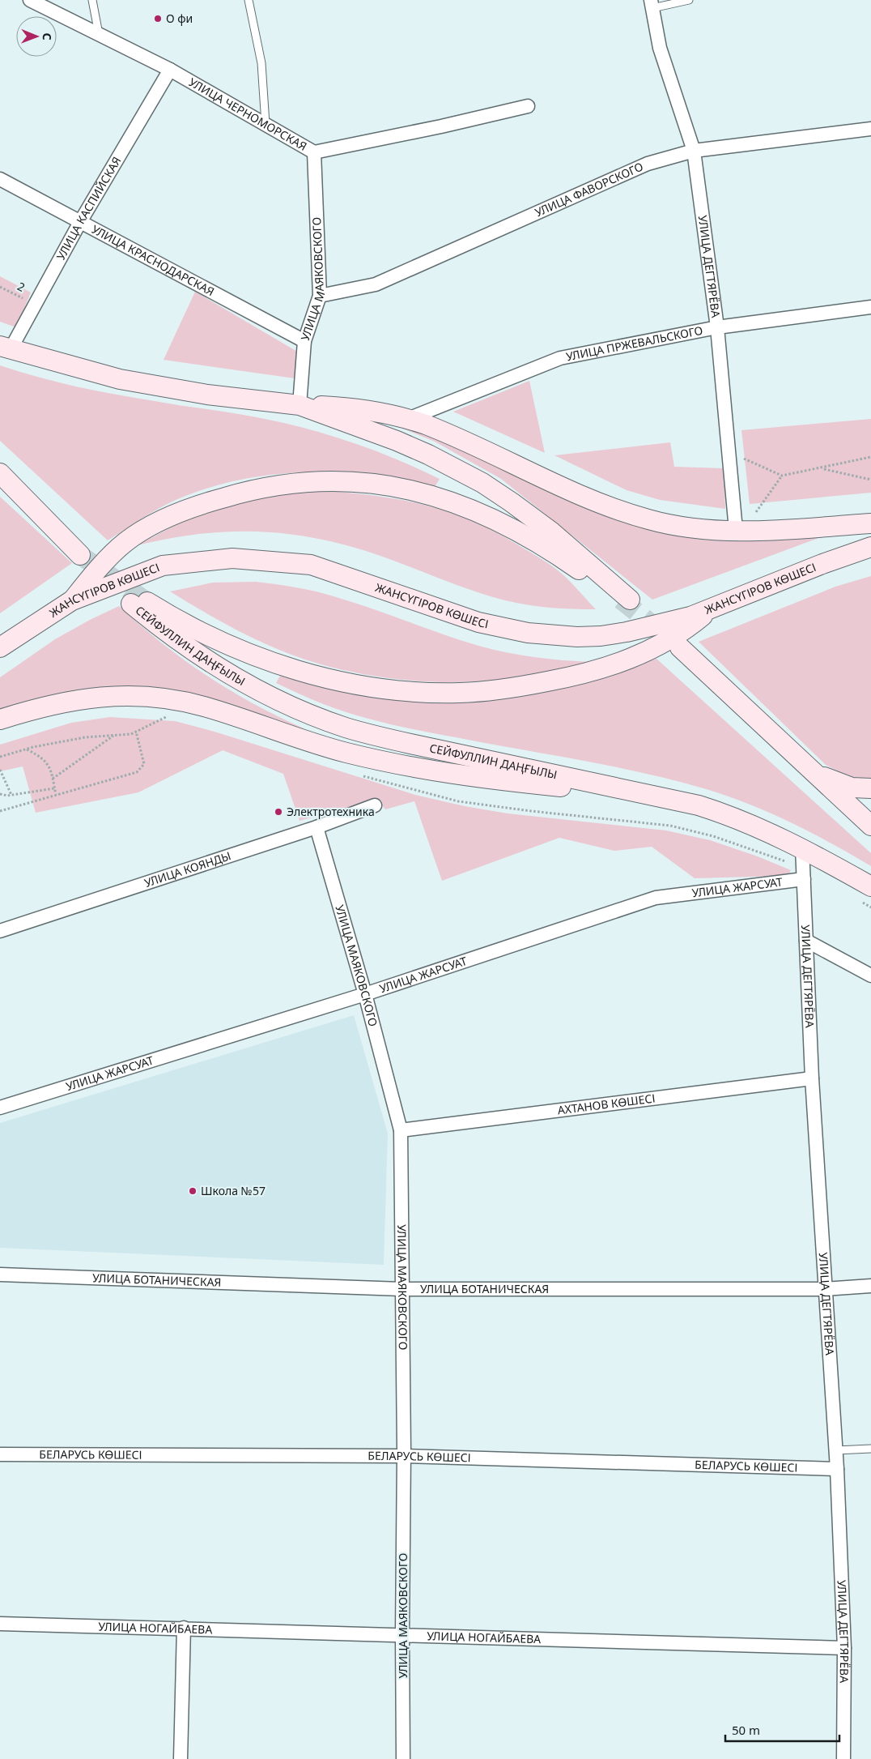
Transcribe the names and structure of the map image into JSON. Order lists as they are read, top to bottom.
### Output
{
  "streets": {
    "main road": ["ЖАНСҮГІРОВ КӨШЕСІ", "СЕЙФУЛЛИН ДАҢҒЫЛЫ"],
    "street": [
      "УЛИЦА ЧЕРНОМОРСКАЯ",
      "УЛИЦА ФАВОРСКОГО",
      "УЛИЦА КАСПИЙСКАЯ",
      "УЛИЦА КРАСНОДАРСКАЯ",
      "УЛИЦА ДЕГТЯРЁВА",
      "УЛИЦА МАЯКОВСКОГО",
      "УЛИЦА ПРЖЕВАЛЬСКОГО",
      "УЛИЦА КОЯНДЫ",
      "УЛИЦА ЖАРСУАТ",
      "АХТАНОВ КӨШЕСІ",
      "УЛИЦА БОТАНИЧЕСКАЯ",
      "БЕЛАРУСЬ КӨШЕСІ",
      "УЛИЦА НОГАЙБАЕВА"
    ],
    "path": ["2"]
  },
  "crossings": [
    ["УЛИЦА ЧЕРНОМОРСКАЯ", "УЛИЦА КАСПИЙСКАЯ"],
    ["УЛИЦА ЧЕРНОМОРСКАЯ", "УЛИЦА МАЯКОВСКОГО"],
    ["УЛИЦА ФАВОРСКОГО", "УЛИЦА ДЕГТЯРЁВА"],
    ["УЛИЦА ФАВОРСКОГО", "УЛИЦА МАЯКОВСКОГО"],
    ["УЛИЦА КАСПИЙСКАЯ", "УЛИЦА КРАСНОДАРСКАЯ"],
    ["УЛИЦА КАСПИЙСКАЯ", "2"],
    ["УЛИЦА КРАСНОДАРСКАЯ", "УЛИЦА МАЯКОВСКОГО"],
    ["УЛИЦА ДЕГТЯРЁВА", "УЛИЦА ПРЖЕВАЛЬСКОГО"],
    ["УЛИЦА ДЕГТЯРЁВА", "СЕЙФУЛЛИН ДАҢҒЫЛЫ"],
    ["УЛИЦА ДЕГТЯРЁВА", "УЛИЦА ЖАРСУАТ"],
    ["УЛИЦА ДЕГТЯРЁВА", "АХТАНОВ КӨШЕСІ"],
    ["УЛИЦА ДЕГТЯРЁВА", "УЛИЦА БОТАНИЧЕСКАЯ"],
    ["УЛИЦА ДЕГТЯРЁВА", "БЕЛАРУСЬ КӨШЕСІ"],
    ["УЛИЦА ДЕГТЯРЁВА", "УЛИЦА НОГАЙБАЕВА"],
    ["УЛИЦА МАЯКОВСКОГО", "УЛИЦА КОЯНДЫ"],
    ["УЛИЦА МАЯКОВСКОГО", "УЛИЦА ЖАРСУАТ"],
    ["УЛИЦА МАЯКОВСКОГО", "АХТАНОВ КӨШЕСІ"],
    ["УЛИЦА МАЯКОВСКОГО", "УЛИЦА БОТАНИЧЕСКАЯ"],
    ["УЛИЦА МАЯКОВСКОГО", "БЕЛАРУСЬ КӨШЕСІ"],
    ["УЛИЦА МАЯКОВСКОГО", "УЛИЦА НОГАЙБАЕВА"],
    ["ЖАНСҮГІРОВ КӨШЕСІ", "СЕЙФУЛЛИН ДАҢҒЫЛЫ"]
  ],
  "places": ["О фи", "Электротехника", "Школа №57"],
  "scale_bar": "50 m",
  "north": "right"
}
